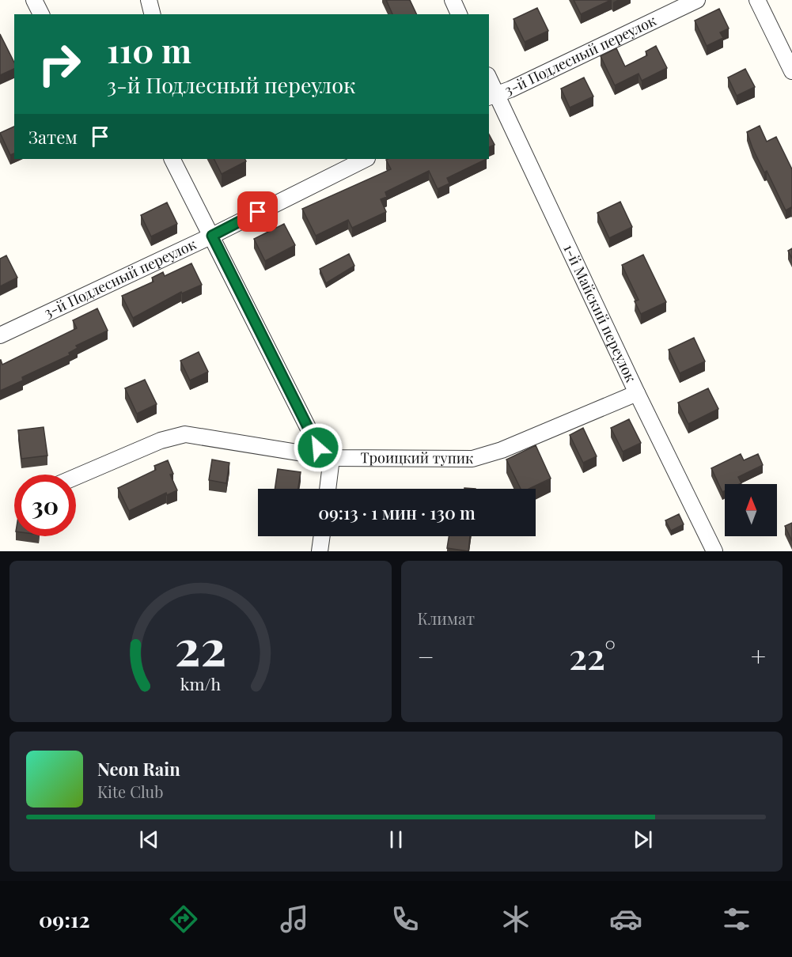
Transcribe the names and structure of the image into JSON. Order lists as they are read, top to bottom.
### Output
{
  "streets": {
    "street": ["3-й Подлесный переулок", "1-й Майский переулок", "Троицкий тупик"]
  },
  "crossings": [
    ["3-й Подлесный переулок", "1-й Майский переулок"],
    ["1-й Майский переулок", "Троицкий тупик"]
  ],
  "north": "top",
  "page": {
    "turn": ["110 m", "3-й Подлесный переулок"],
    "then": "Затем",
    "limit": "30",
    "trip": "09:13 · 1 мин · 130 m",
    "tile": "Климат",
    "heat": ["−", "22°", "+"],
    "song": ["Neon Rain", "Kite Club"],
    "tabs": "09:12",
    "gauge": ["22", "km/h"]
  }
}
